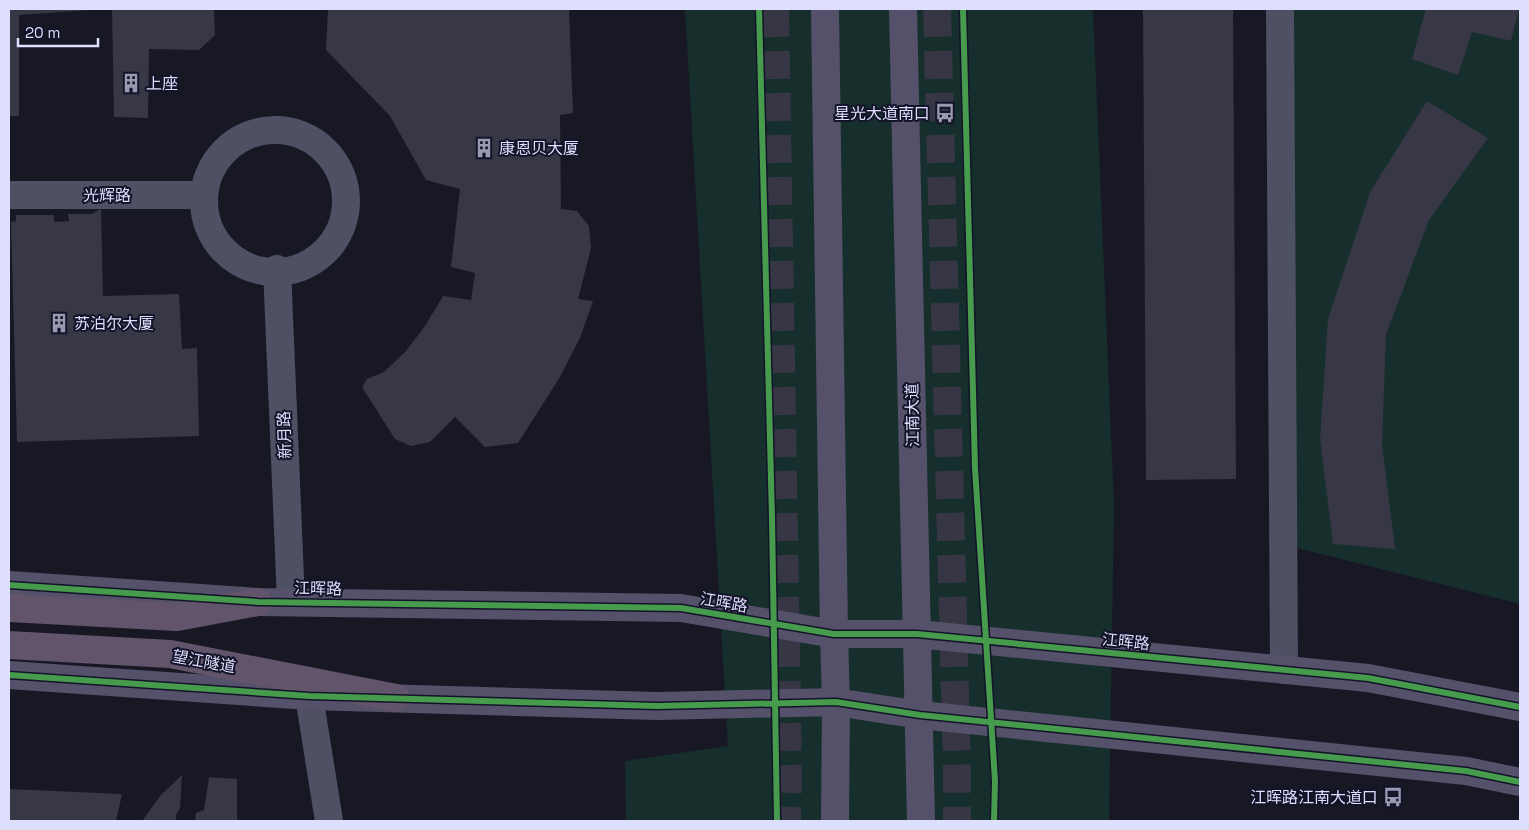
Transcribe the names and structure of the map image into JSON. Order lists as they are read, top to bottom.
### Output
{
  "streets": {
    "highway": ["望江隧道"],
    "main road": ["江南大道", "江晖路"],
    "street": ["光辉路", "新月路"]
  },
  "crossings": [
    ["光辉路", "新月路"],
    ["江南大道", "江晖路"],
    ["新月路", "江晖路"]
  ],
  "places": {
    "building": ["上座", "康恩贝大厦", "苏泊尔大厦"],
    "bus stop": ["星光大道南口", "江晖路江南大道口"]
  },
  "scale_bar": "20 m"
}
